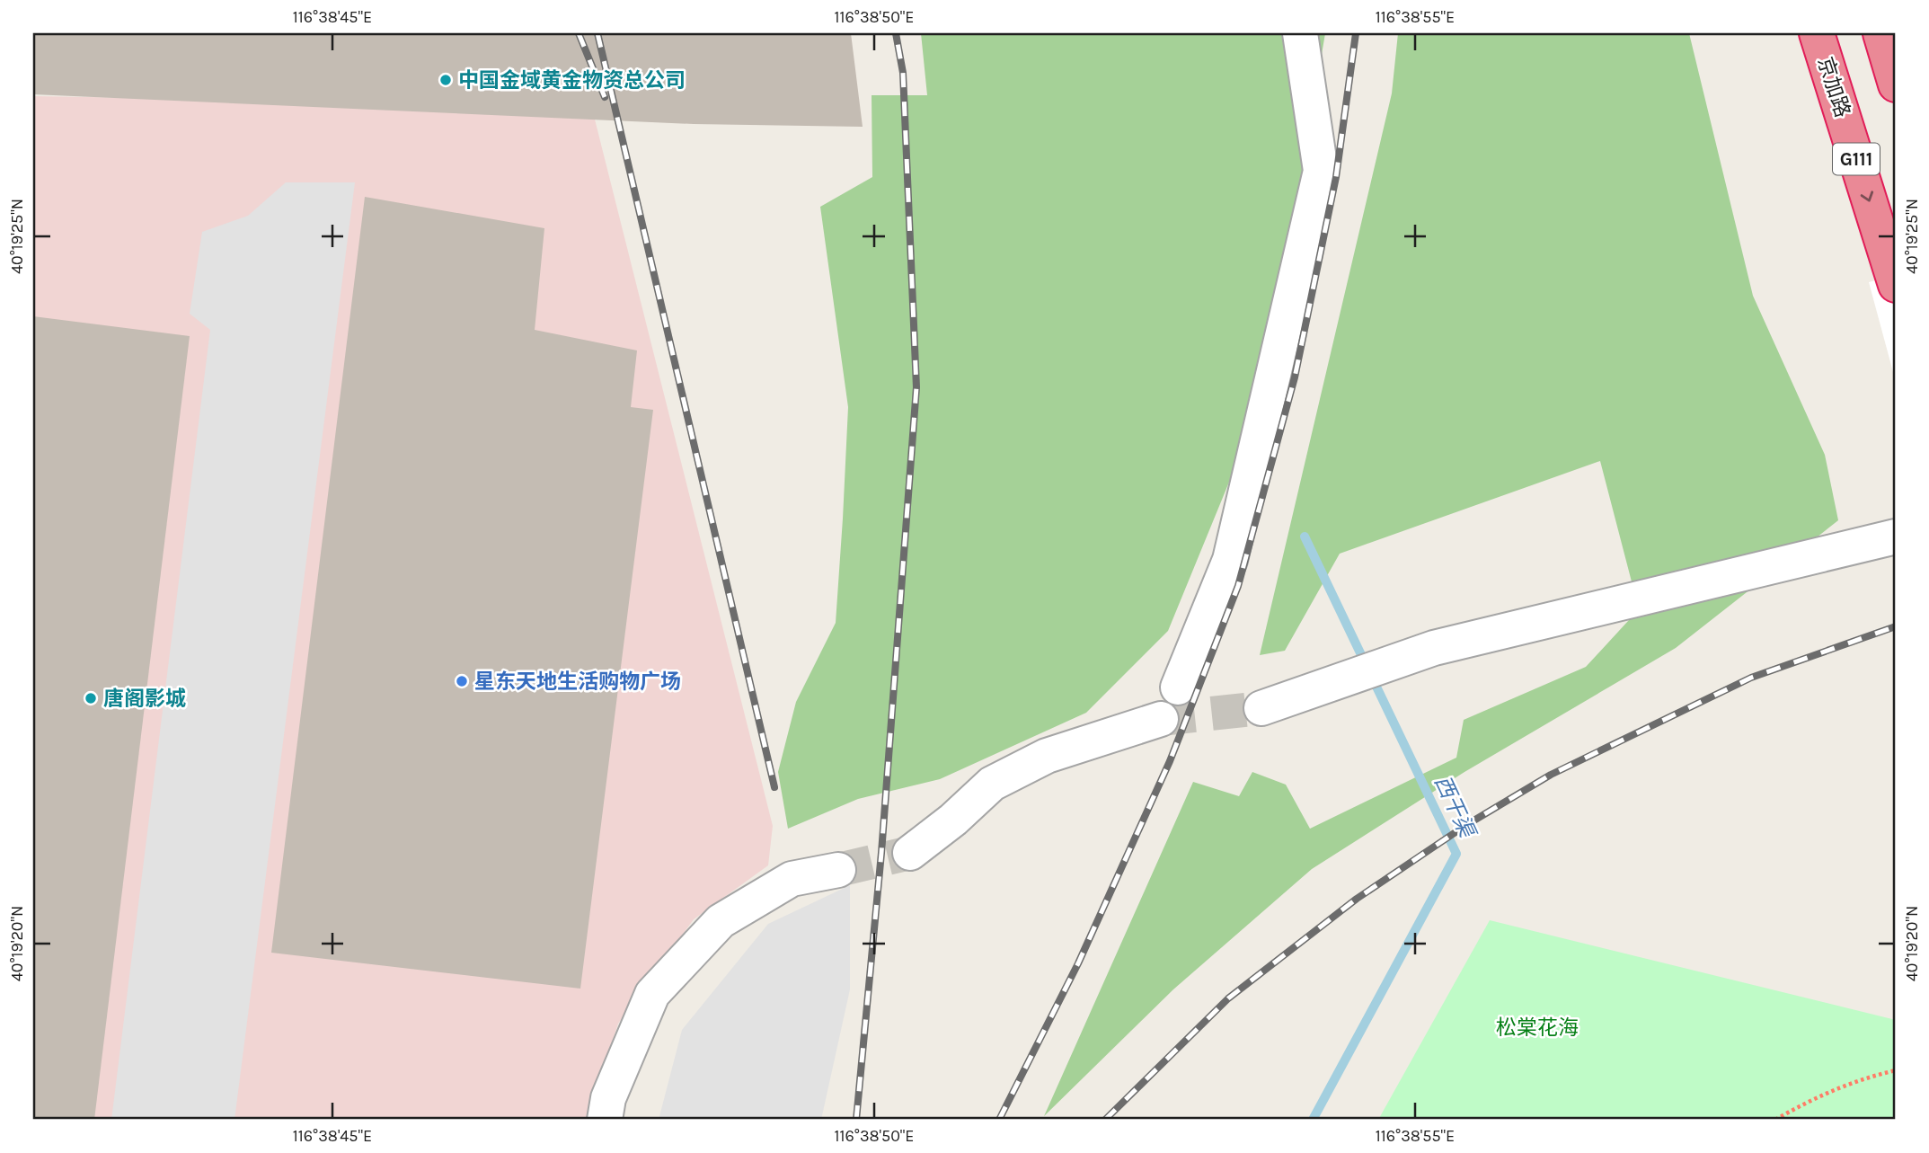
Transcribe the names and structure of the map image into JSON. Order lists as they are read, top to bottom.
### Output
{
  "streets": {
    "highway": ["京加路", "G111"]
  },
  "one_way": ["京加路"],
  "water": ["西干渠"],
  "parks": ["松棠花海"],
  "places": ["中国金域黄金物资总公司", "星东天地生活购物广场", "唐阁影城"],
  "coordinates": [
    "116°38'45\"E",
    "116°38'50\"E",
    "116°38'55\"E",
    "40°19'25\"N",
    "40°19'20\"N"
  ]
}
